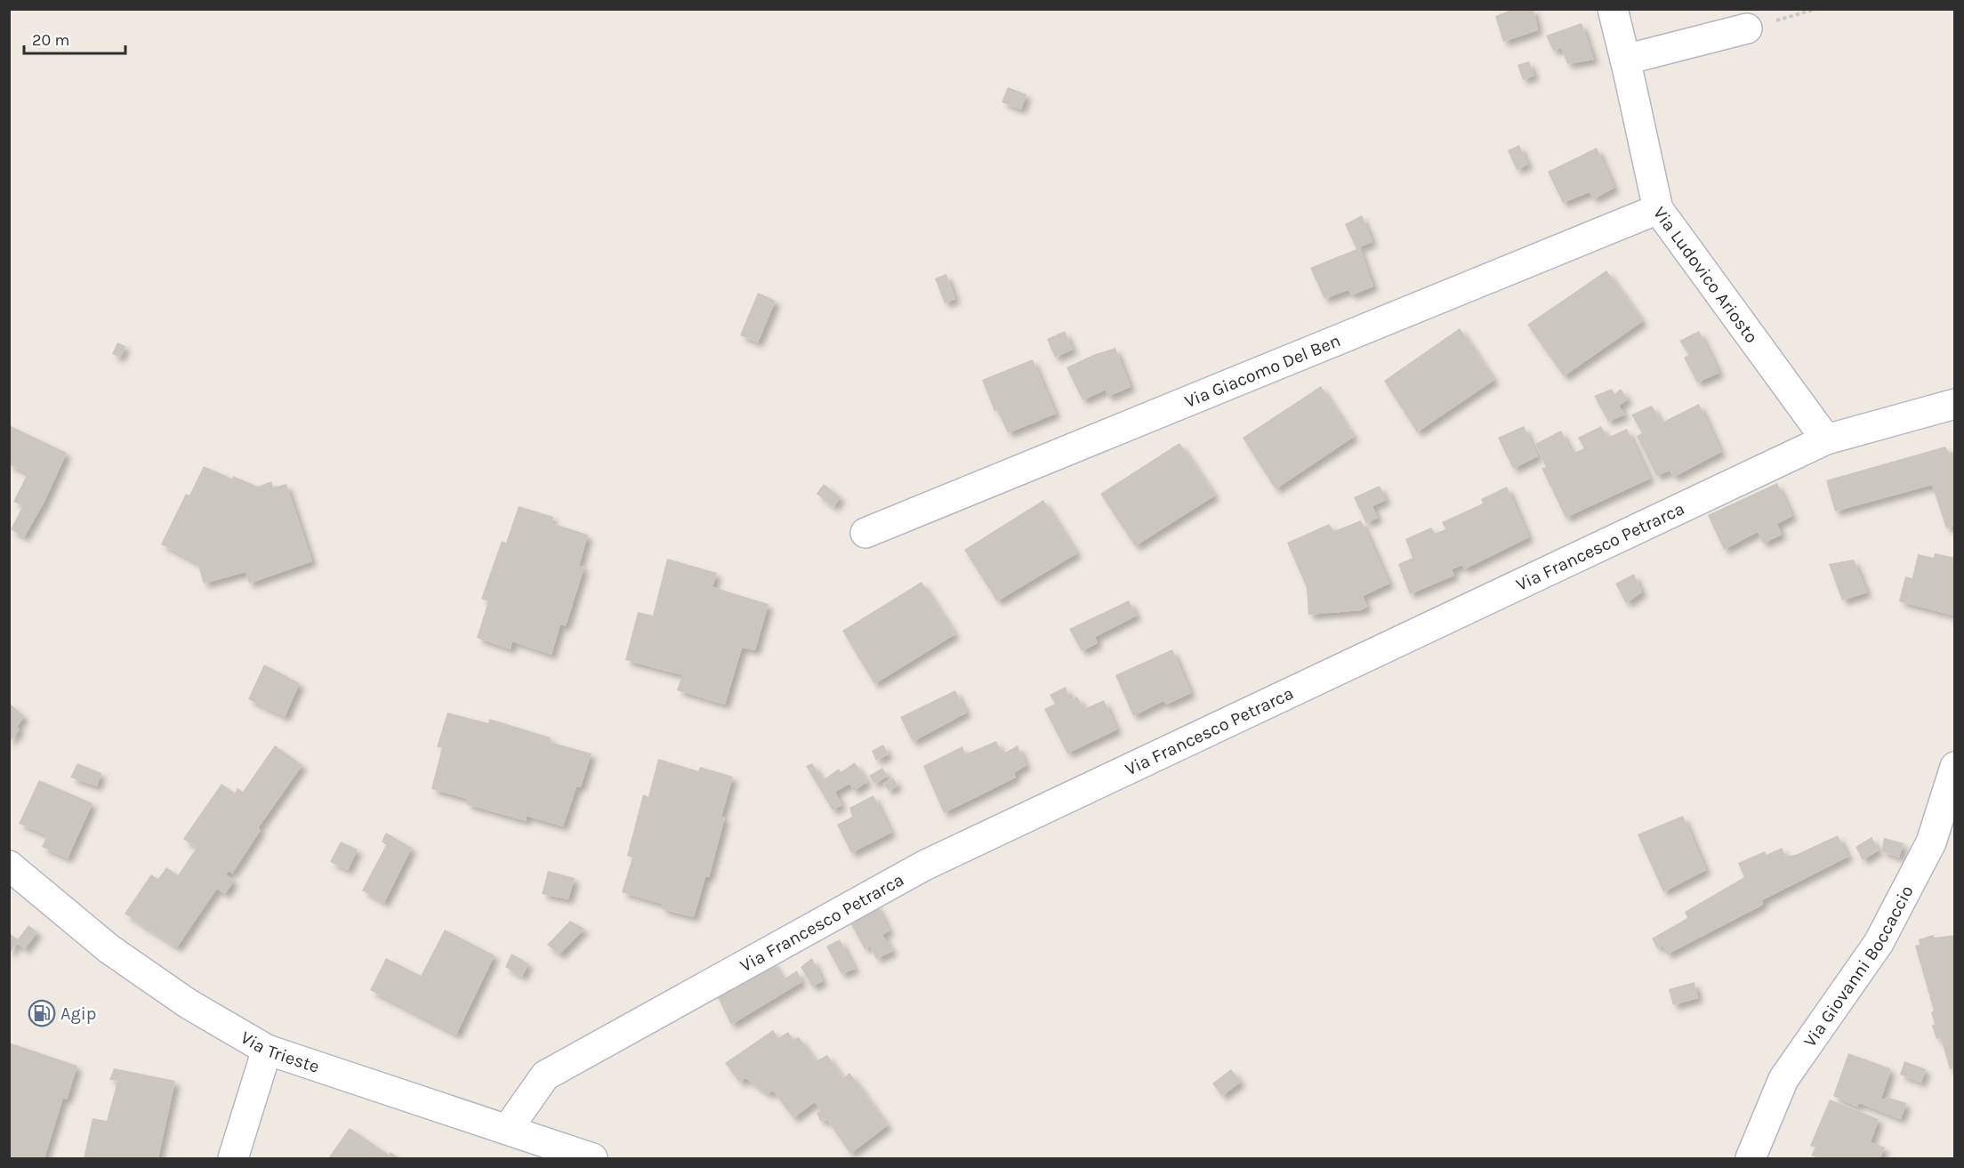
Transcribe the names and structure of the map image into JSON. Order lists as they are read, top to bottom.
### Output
{
  "streets": {
    "street": [
      "Via Ludovico Ariosto",
      "Via Giacomo Del Ben",
      "Via Francesco Petrarca",
      "Via Giovanni Boccaccio",
      "Via Trieste"
    ]
  },
  "crossings": [
    ["Via Ludovico Ariosto", "Via Giacomo Del Ben"],
    ["Via Ludovico Ariosto", "Via Francesco Petrarca"],
    ["Via Francesco Petrarca", "Via Trieste"]
  ],
  "places": {
    "fuel station": ["Agip"]
  },
  "scale_bar": "20 m"
}
